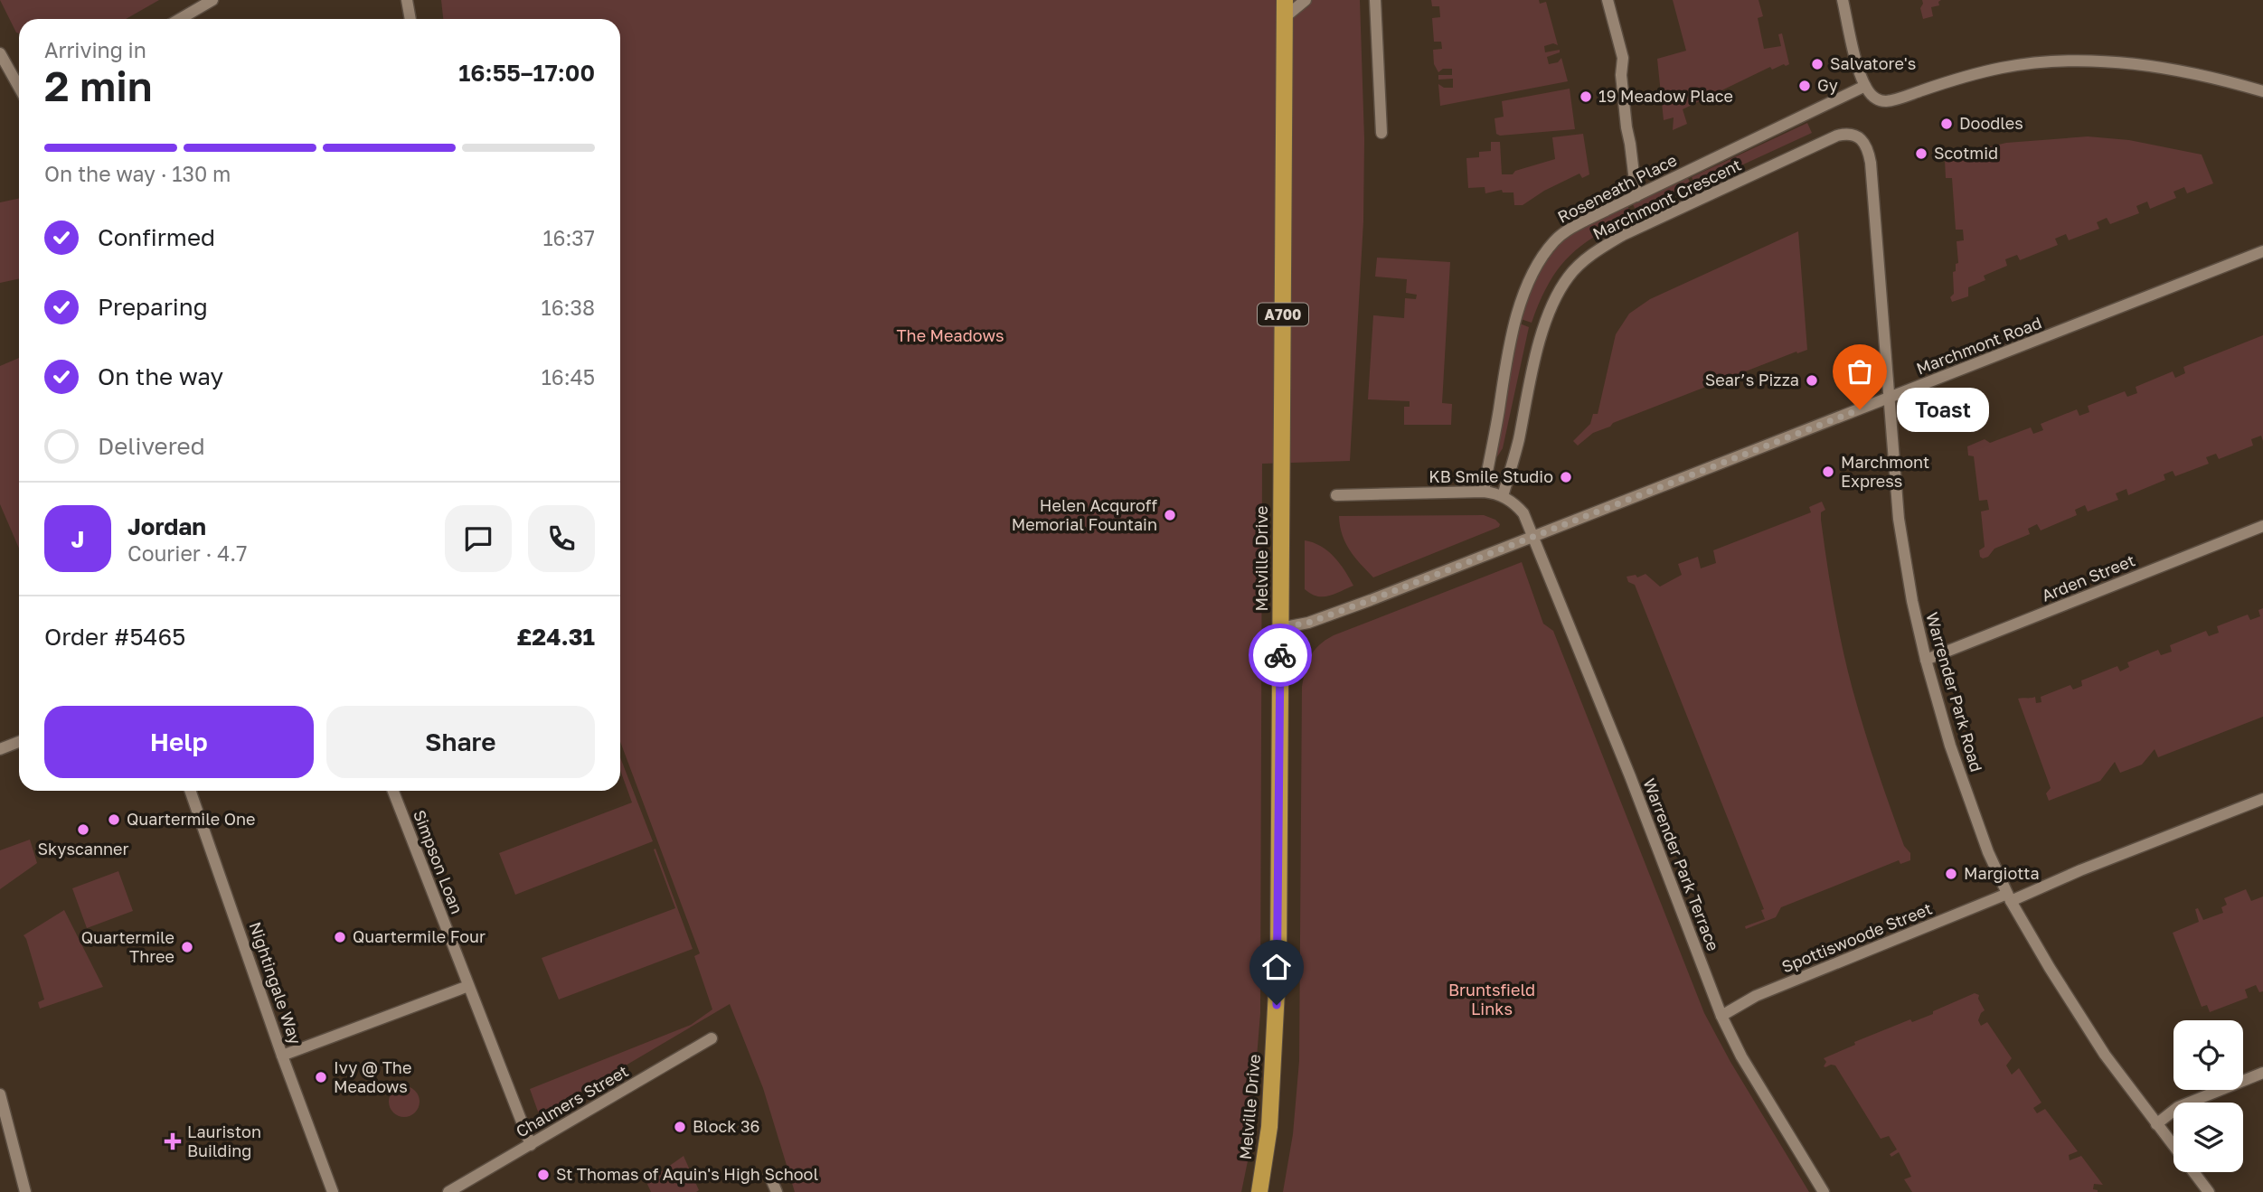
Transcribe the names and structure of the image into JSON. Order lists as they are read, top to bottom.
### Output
{
  "streets": {
    "main road": ["A700", "Melville Drive"],
    "street": [
      "Roseneath Place",
      "Marchmont Crescent",
      "Marchmont Road",
      "Arden Street",
      "Warrender Park Road",
      "Simpson Loan",
      "Warrender Park Terrace",
      "Spottiswoode Street",
      "Nightingale Way",
      "Chalmers Street"
    ]
  },
  "crossings": [
    ["Marchmont Crescent", "Warrender Park Road"],
    ["Marchmont Crescent", "Warrender Park Terrace"],
    ["Marchmont Road", "Melville Drive"],
    ["Marchmont Road", "Warrender Park Road"],
    ["Marchmont Road", "Warrender Park Terrace"],
    ["Arden Street", "Warrender Park Road"],
    ["Warrender Park Road", "Spottiswoode Street"],
    ["Simpson Loan", "Chalmers Street"],
    ["Warrender Park Terrace", "Spottiswoode Street"]
  ],
  "parks": ["The Meadows", "Bruntsfield Links"],
  "places": {
    "other": [
      "Salvatore's",
      "Gy",
      "19 Meadow Place",
      "Doodles",
      "Scotmid",
      "Sear’s Pizza",
      "Toast",
      "Marchmont Express",
      "KB Smile Studio",
      "Helen Acquroff Memorial Fountain",
      "Quartermile One",
      "Skyscanner",
      "Margiotta",
      "Quartermile Four",
      "Quartermile Three",
      "Ivy @ The Meadows",
      "Block 36",
      "St Thomas of Aquin's High School"
    ],
    "health": ["Lauriston Building"]
  },
  "page": {
    "heading": ["2 min", "Arriving in", "16:55–17:00"],
    "panel": [
      "Jordan",
      "Courier · 4.7",
      "Order #5465",
      "£24.31"
    ],
    "bar": "On the way · 130 m",
    "list": [
      ["Confirmed", "16:37"],
      ["Preparing", "16:38"],
      ["On the way", "16:45"],
      "Delivered"
    ],
    "bubble": "Toast",
    "round": "J",
    "buttons": ["Help", "Share"]
  }
}
